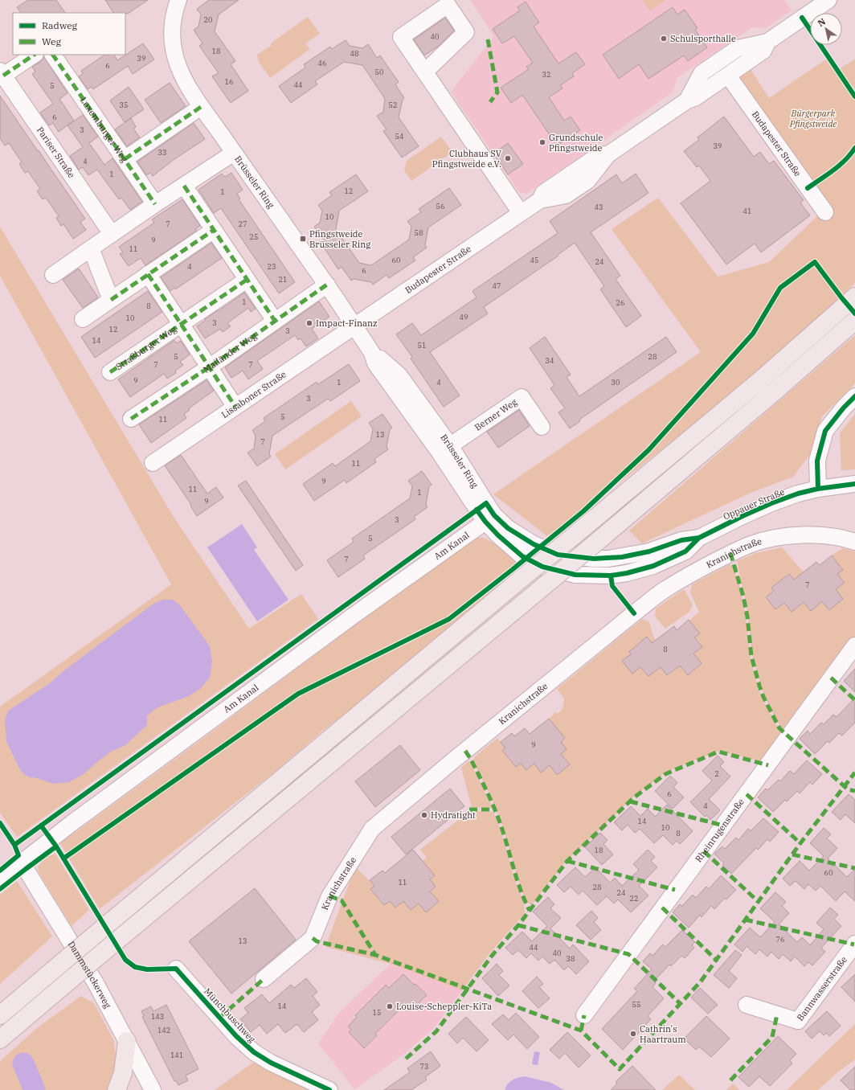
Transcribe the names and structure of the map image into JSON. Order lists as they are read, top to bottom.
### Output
{
  "streets": {
    "street": [
      "Luxemburger Weg",
      "Budapester Straße",
      "Pariser Straße",
      "Brüsseler Ring",
      "Straßburger Weg",
      "Mailänder Weg",
      "Lissaboner Straße",
      "Berner Weg",
      "Oppauer Straße",
      "Am Kanal",
      "Kranichstraße",
      "Rheinrugenstraße",
      "Dammstückerweg",
      "Bannwasserstraße",
      "Münchbuschweg"
    ]
  },
  "crossings": [
    ["Budapester Straße", "Brüsseler Ring"],
    ["Budapester Straße", "Lissaboner Straße"],
    ["Brüsseler Ring", "Mailänder Weg"],
    ["Brüsseler Ring", "Lissaboner Straße"],
    ["Brüsseler Ring", "Berner Weg"],
    ["Brüsseler Ring", "Oppauer Straße"],
    ["Brüsseler Ring", "Am Kanal"],
    ["Straßburger Weg", "Mailänder Weg"],
    ["Straßburger Weg", "Lissaboner Straße"],
    ["Am Kanal", "Dammstückerweg"]
  ],
  "parks": ["Bürgerpark Pfingstweide"],
  "places": {
    "other": [
      "Schulsporthalle",
      "Grundschule Pfingstweide",
      "Clubhaus SV Pfingstweide e.V.",
      "Impact-Finanz",
      "Hydratight",
      "Louise-Scheppler-KiTa",
      "Cathrin's Haartraum"
    ],
    "transit": ["Pfingstweide Brüsseler Ring"]
  },
  "house_numbers": [
    "20",
    "40",
    "18",
    "48",
    "39",
    "46",
    "6",
    "50",
    "32",
    "16",
    "44",
    "5",
    "35",
    "52",
    "6",
    "3",
    "54",
    "39",
    "33",
    "4",
    "1",
    "12",
    "1",
    "56",
    "43",
    "41",
    "10",
    "7",
    "27",
    "58",
    "25",
    "9",
    "11",
    "60",
    "45",
    "24",
    "4",
    "23",
    "6",
    "21",
    "47",
    "1",
    "26",
    "8",
    "49",
    "10",
    "3",
    "12",
    "3",
    "14",
    "51",
    "5",
    "28",
    "34",
    "7",
    "7",
    "9",
    "1",
    "4",
    "30",
    "3",
    "5",
    "11",
    "13",
    "7",
    "11",
    "9",
    "11",
    "1",
    "9",
    "3",
    "5",
    "7",
    "7",
    "8",
    "9",
    "2",
    "6",
    "4",
    "14",
    "10",
    "8",
    "18",
    "60",
    "11",
    "28",
    "24",
    "22",
    "76",
    "13",
    "44",
    "40",
    "38",
    "55",
    "14",
    "15",
    "143",
    "142",
    "141",
    "73"
  ],
  "legend": ["Radweg", "Weg"],
  "north": "top left"
}
